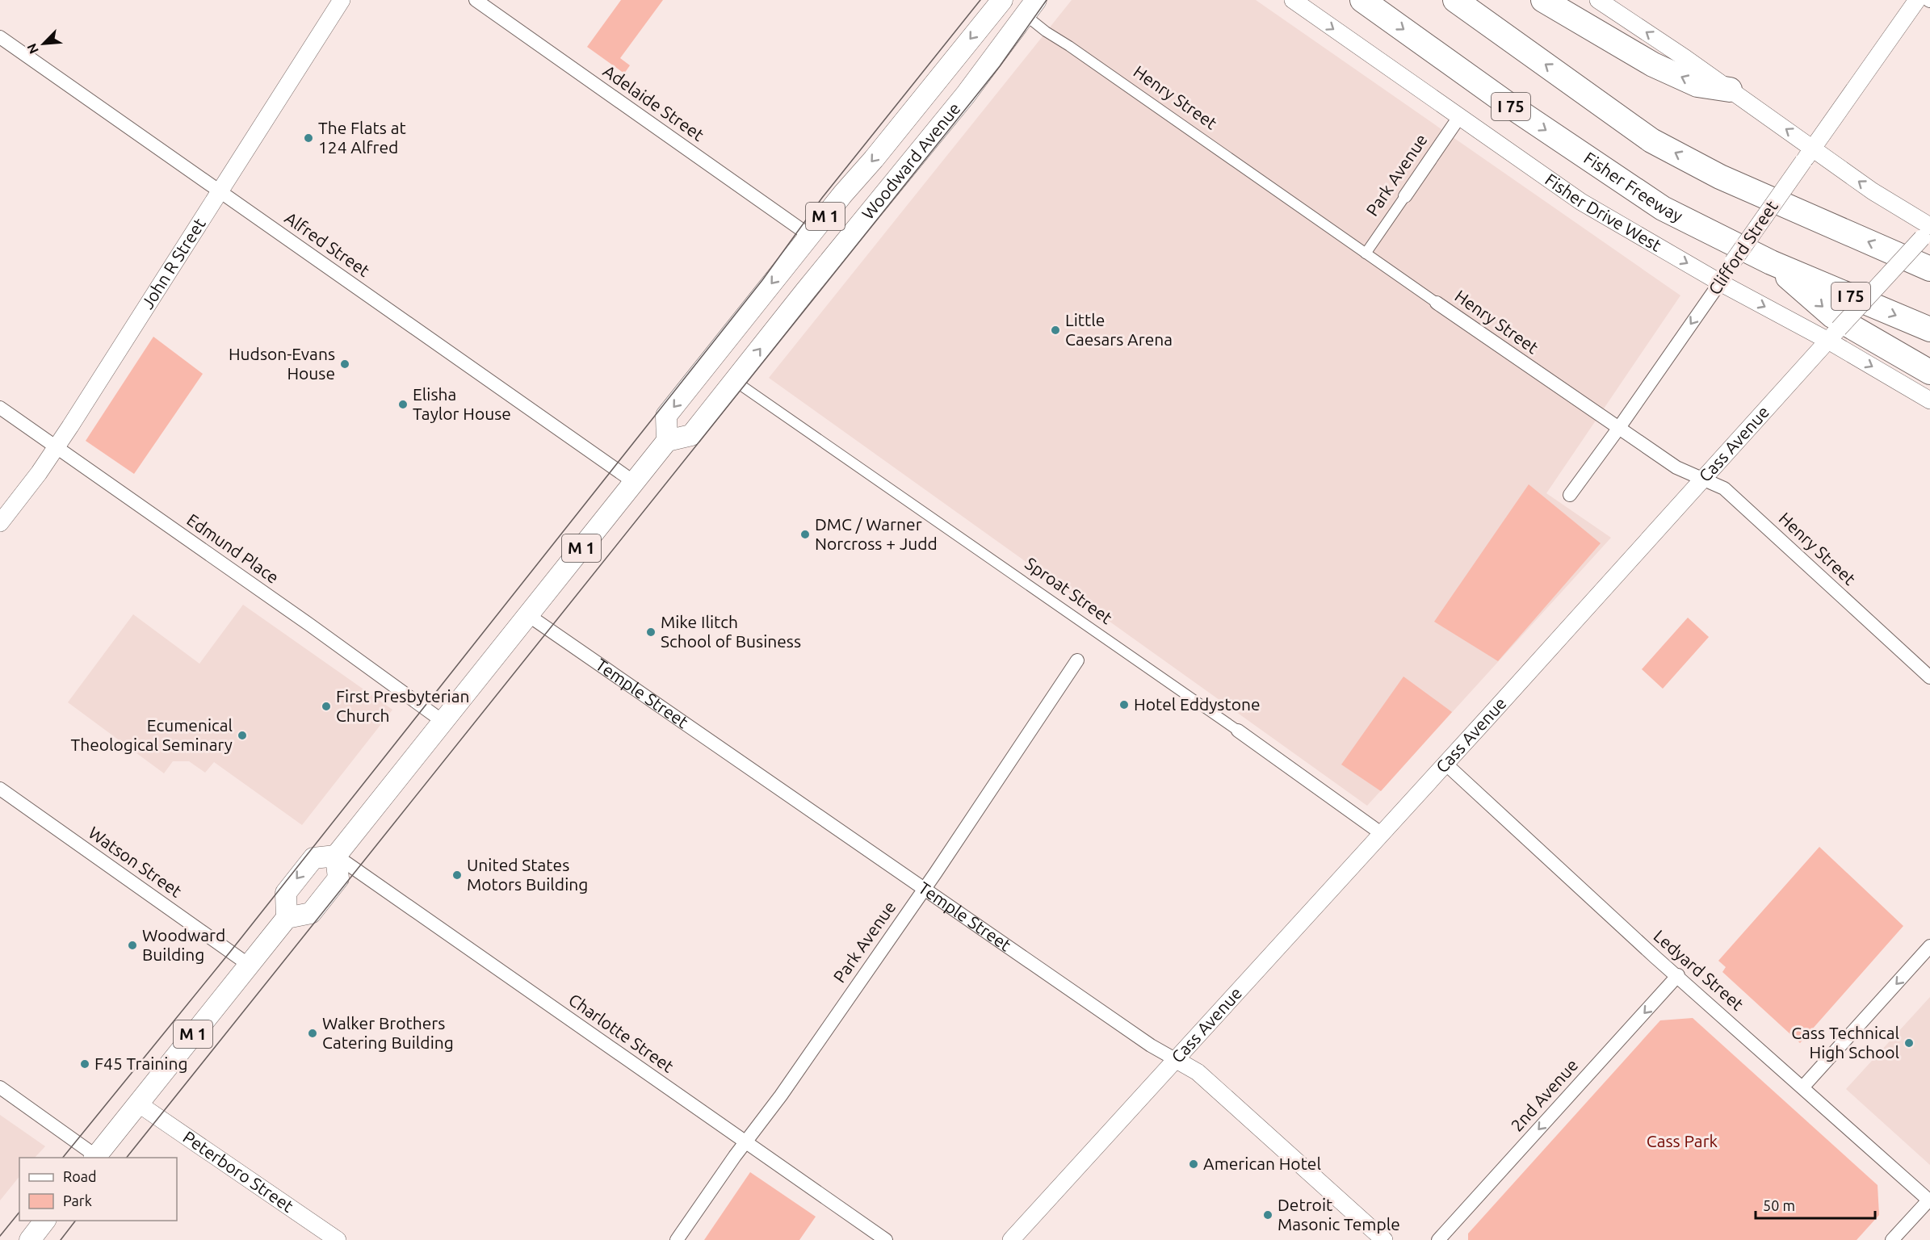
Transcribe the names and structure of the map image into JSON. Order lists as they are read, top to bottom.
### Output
{
  "streets": {
    "highway": ["I 75", "Fisher Freeway"],
    "main road": ["Woodward Avenue", "M 1"],
    "street": [
      "Henry Street",
      "Adelaide Street",
      "Park Avenue",
      "Fisher Drive West",
      "Alfred Street",
      "Clifford Street",
      "John R Street",
      "Cass Avenue",
      "Edmund Place",
      "Sproat Street",
      "Temple Street",
      "Watson Street",
      "Ledyard Street",
      "Charlotte Street",
      "2nd Avenue",
      "Peterboro Street"
    ]
  },
  "crossings": [
    ["Henry Street", "Woodward Avenue"],
    ["Henry Street", "Park Avenue"],
    ["Henry Street", "Clifford Street"],
    ["Henry Street", "Cass Avenue"],
    ["Adelaide Street", "Woodward Avenue"],
    ["Woodward Avenue", "M 1"],
    ["Woodward Avenue", "Sproat Street"],
    ["Park Avenue", "Fisher Drive West"],
    ["Park Avenue", "Temple Street"],
    ["Park Avenue", "Charlotte Street"],
    ["Fisher Drive West", "Clifford Street"],
    ["Fisher Drive West", "Cass Avenue"],
    ["M 1", "Alfred Street"],
    ["M 1", "Edmund Place"],
    ["M 1", "Temple Street"],
    ["M 1", "Watson Street"],
    ["M 1", "Charlotte Street"],
    ["M 1", "Peterboro Street"],
    ["Alfred Street", "John R Street"],
    ["John R Street", "Edmund Place"],
    ["Cass Avenue", "Sproat Street"],
    ["Cass Avenue", "Temple Street"],
    ["Cass Avenue", "Ledyard Street"],
    ["Ledyard Street", "2nd Avenue"]
  ],
  "one_way": ["Fisher Drive West", "2nd Avenue"],
  "parks": ["Cass Park"],
  "places": [
    "The Flats at 124 Alfred",
    "Little Caesars Arena",
    "Hudson-Evans House",
    "Elisha Taylor House",
    "DMC / Warner Norcross + Judd",
    "Mike Ilitch School of Business",
    "Hotel Eddystone",
    "First Presbyterian Church",
    "Ecumenical Theological Seminary",
    "United States Motors Building",
    "Woodward Building",
    "Walker Brothers Catering Building",
    "Cass Technical High School",
    "F45 Training",
    "American Hotel",
    "Detroit Masonic Temple"
  ],
  "legend": ["Road", "Park"],
  "scale_bar": "50 m",
  "north": "bottom left"
}
